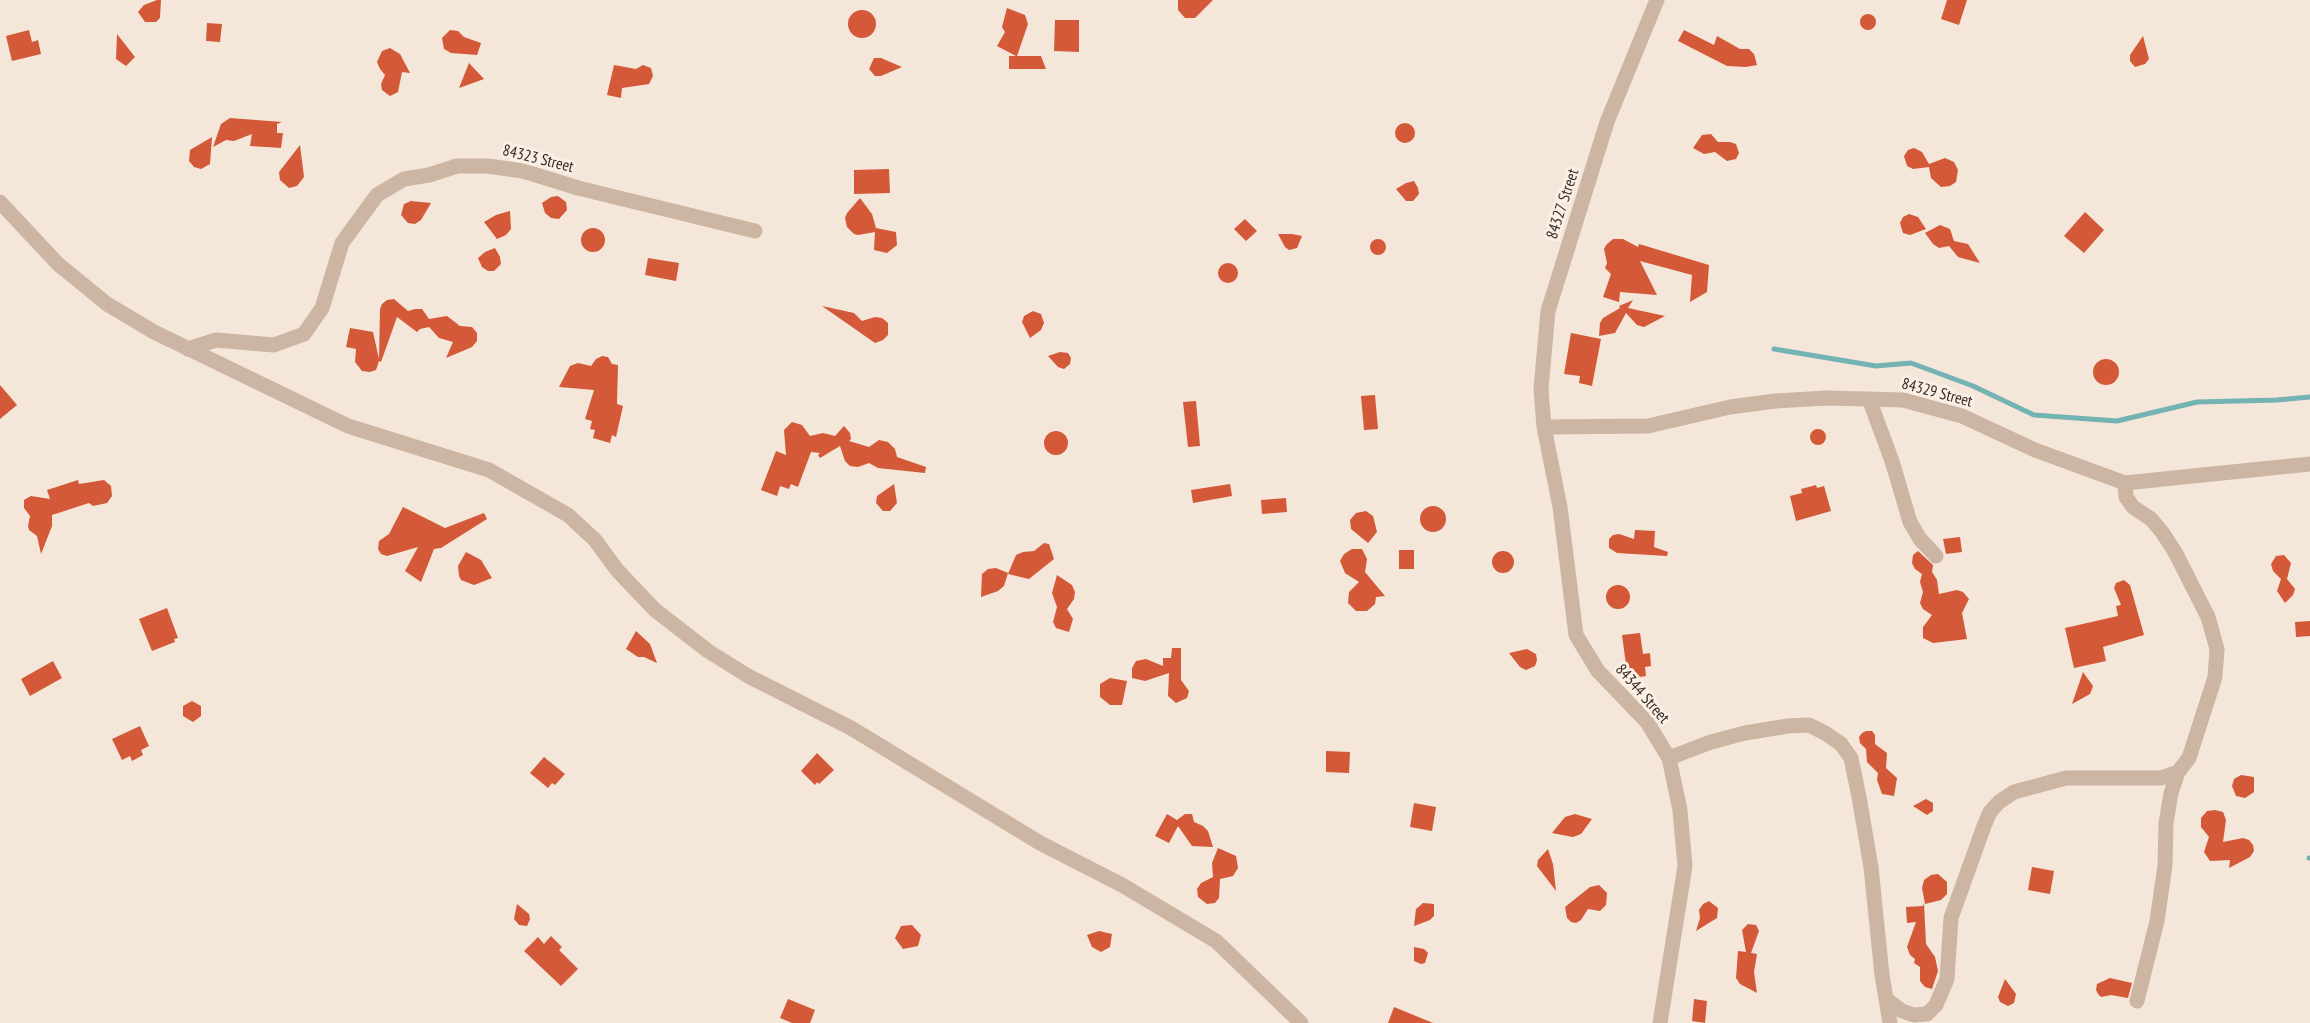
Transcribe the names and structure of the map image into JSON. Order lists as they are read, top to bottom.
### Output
{
  "streets": {
    "street": [
      "84323 Street",
      "84327 Street",
      "84329 Street",
      "84344 Street"
    ]
  },
  "crossings": [
    ["84327 Street", "84329 Street"],
    ["84327 Street", "84344 Street"],
    ["84329 Street", "84344 Street"]
  ]
}
